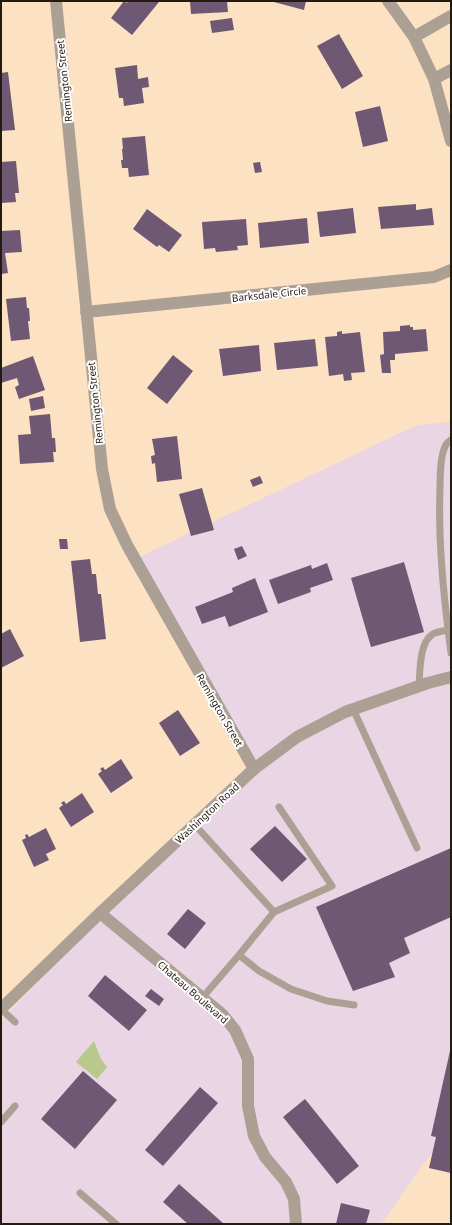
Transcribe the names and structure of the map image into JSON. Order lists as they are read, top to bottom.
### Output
{
  "streets": {
    "street": [
      "Remington Street",
      "Barksdale Circle",
      "Washington Road",
      "Chateau Boulevard"
    ]
  },
  "crossings": [
    ["Remington Street", "Barksdale Circle"],
    ["Remington Street", "Washington Road"],
    ["Washington Road", "Chateau Boulevard"]
  ]
}
